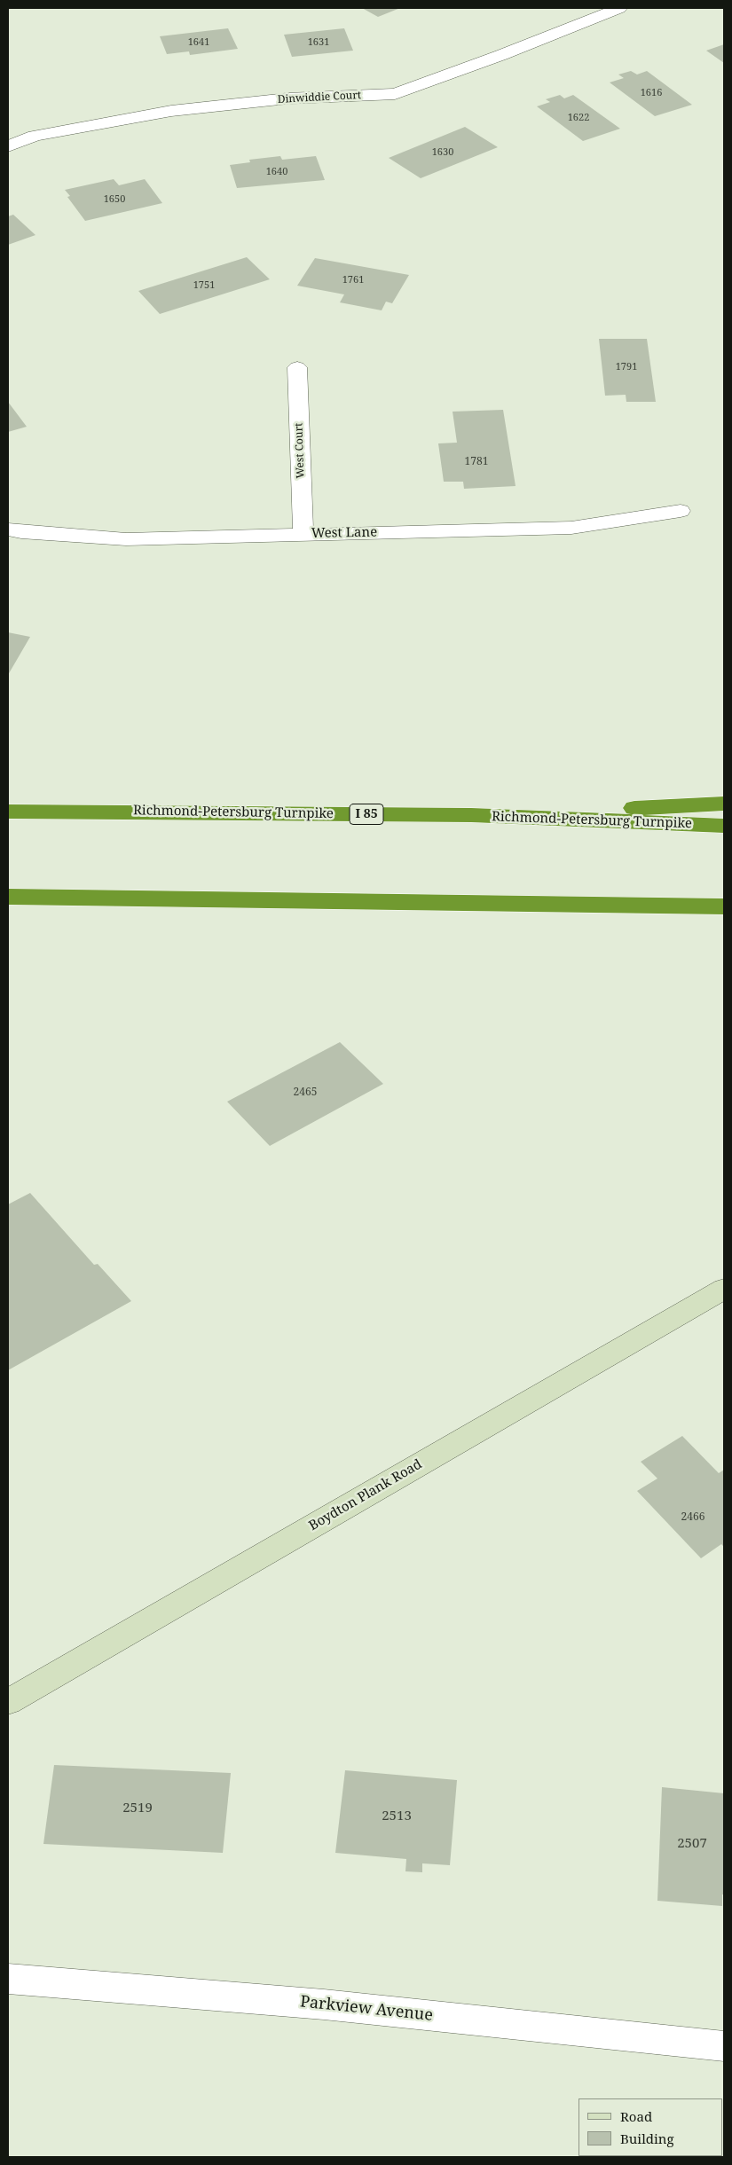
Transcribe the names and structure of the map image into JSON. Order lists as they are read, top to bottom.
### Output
{
  "streets": {
    "highway": ["Richmond-Petersburg Turnpike", "I 85"],
    "main road": ["Boydton Plank Road"],
    "street": [
      "Dinwiddie Court",
      "West Court",
      "West Lane",
      "Parkview Avenue"
    ]
  },
  "crossings": [
    ["West Court", "West Lane"]
  ],
  "house_numbers": [
    "1641",
    "1631",
    "1616",
    "1622",
    "1630",
    "1640",
    "1650",
    "1761",
    "1751",
    "1791",
    "1781",
    "2465",
    "2466",
    "2519",
    "2513",
    "2507"
  ],
  "legend": ["Road", "Building"]
}
